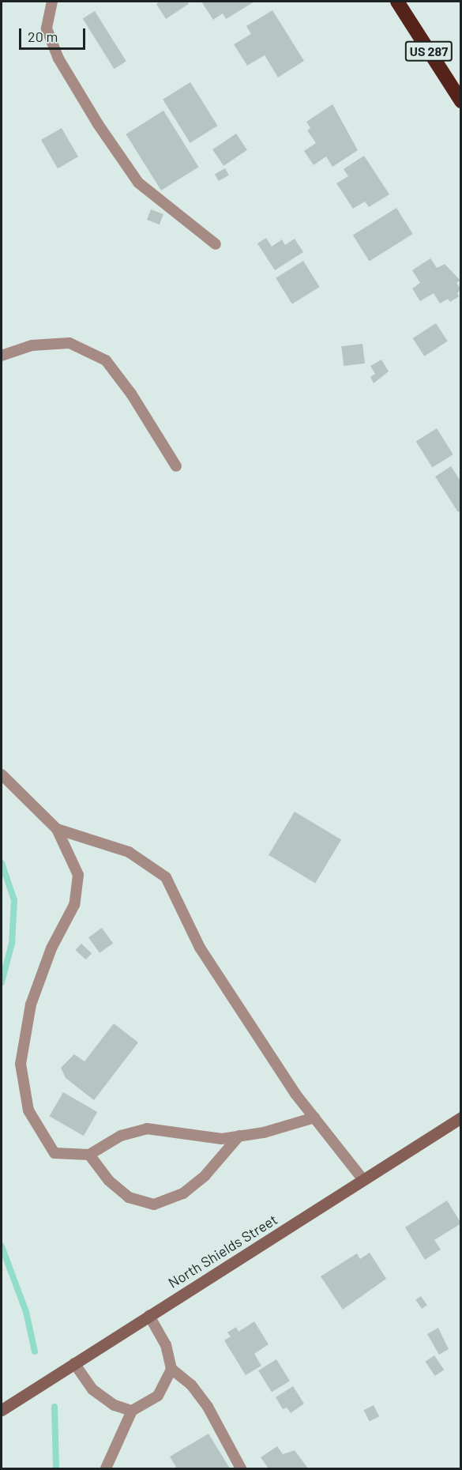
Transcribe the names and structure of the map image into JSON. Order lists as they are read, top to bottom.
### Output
{
  "streets": {
    "highway": ["US 287"],
    "main road": ["North Shields Street"]
  },
  "scale_bar": "20 m"
}
